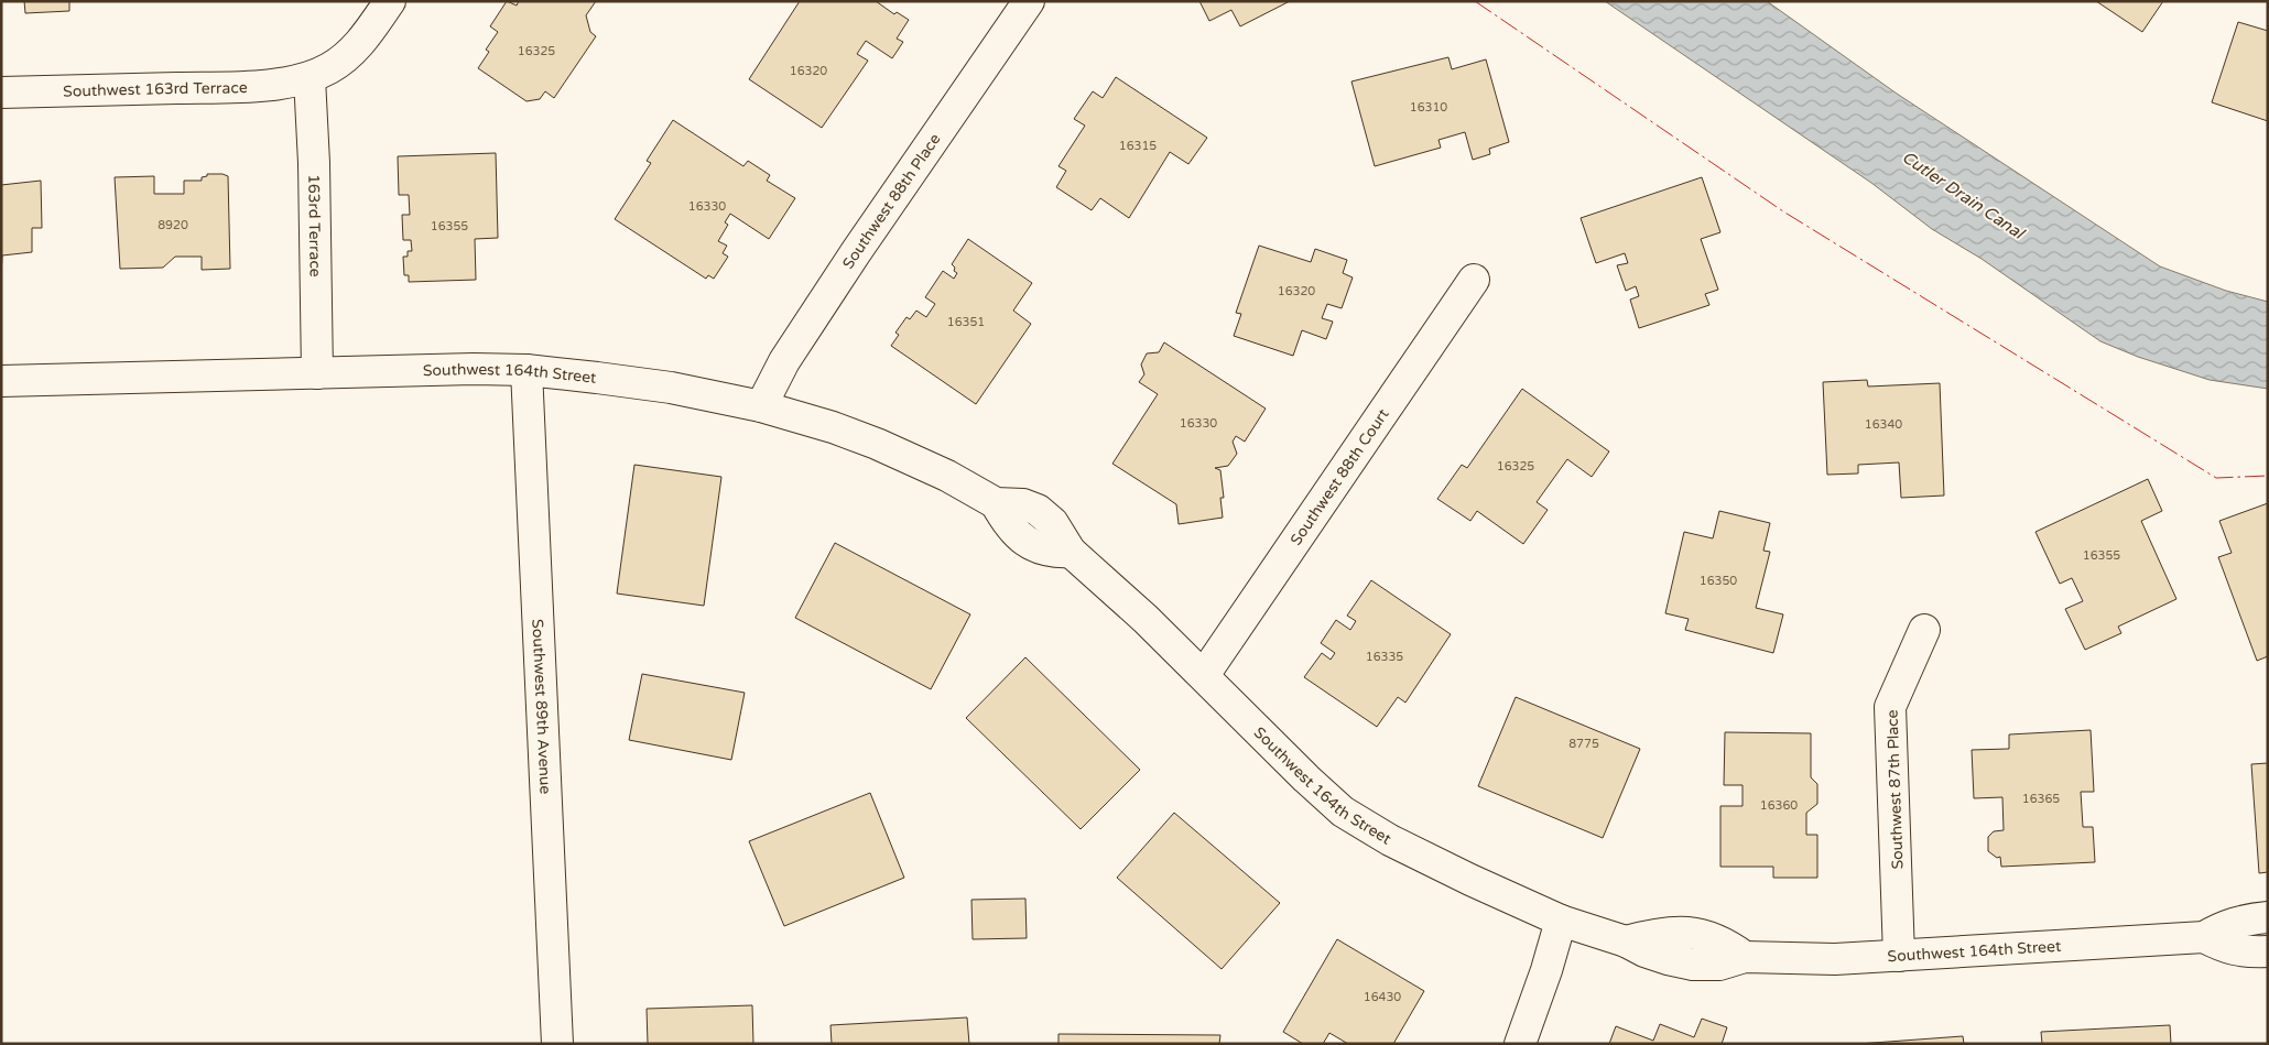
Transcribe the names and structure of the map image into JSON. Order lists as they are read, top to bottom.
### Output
{
  "streets": {
    "street": [
      "Southwest 163rd Terrace",
      "Southwest 88th Place",
      "163rd Terrace",
      "Southwest 164th Street",
      "Southwest 88th Court",
      "Southwest 89th Avenue",
      "Southwest 87th Place"
    ]
  },
  "crossings": [
    ["Southwest 163rd Terrace", "163rd Terrace"],
    ["Southwest 88th Place", "Southwest 164th Street"],
    ["163rd Terrace", "Southwest 164th Street"],
    ["Southwest 164th Street", "Southwest 88th Court"],
    ["Southwest 164th Street", "Southwest 89th Avenue"],
    ["Southwest 164th Street", "Southwest 87th Place"]
  ],
  "water": ["Cutler Drain Canal"],
  "house_numbers": [
    "16325",
    "16320",
    "16310",
    "16315",
    "16330",
    "8920",
    "16355",
    "16320",
    "16351",
    "16330",
    "16340",
    "16325",
    "16355",
    "16350",
    "16335",
    "8775",
    "16365",
    "16360",
    "16430"
  ]
}
